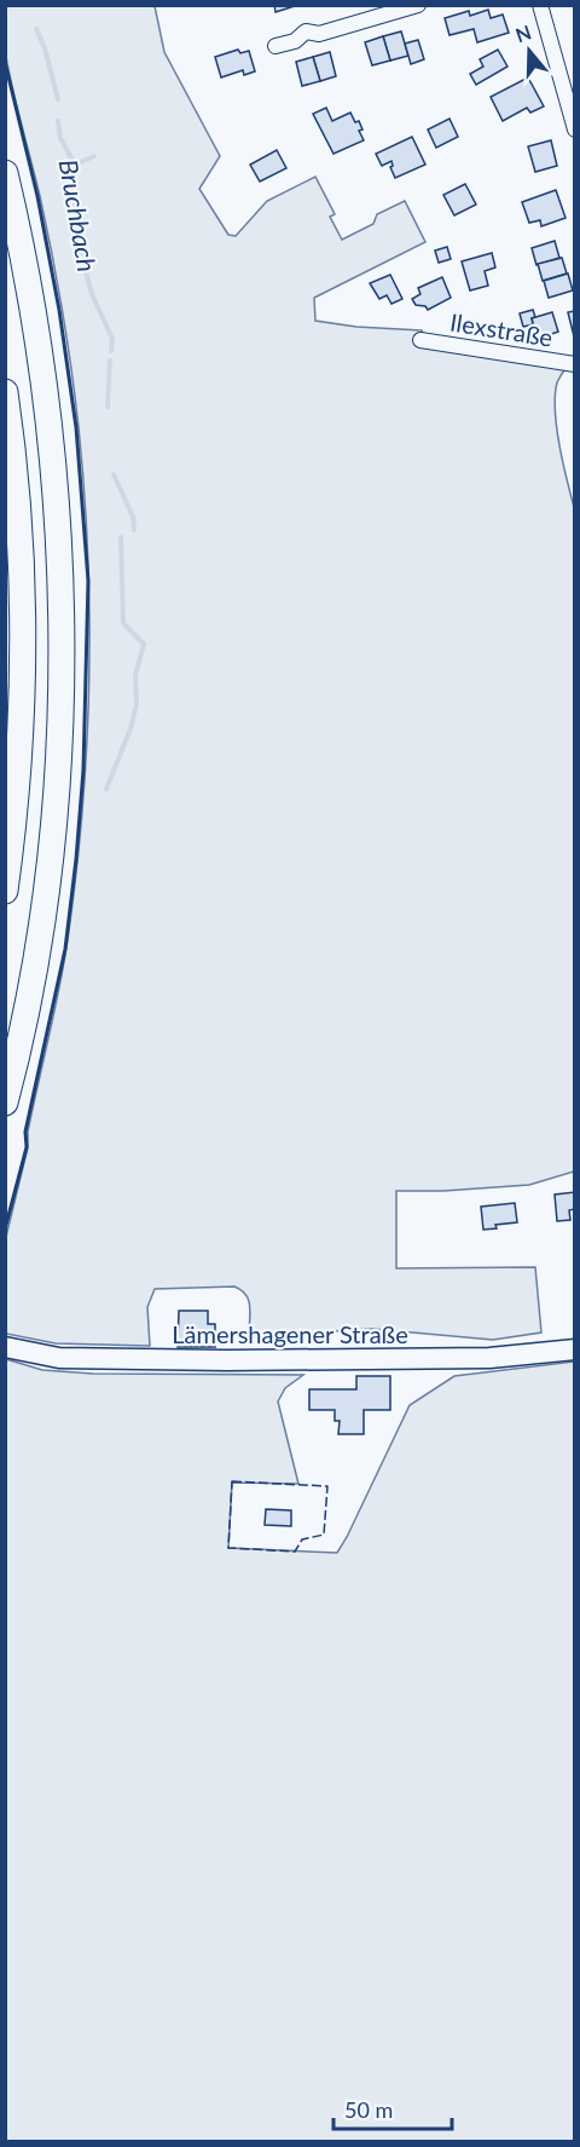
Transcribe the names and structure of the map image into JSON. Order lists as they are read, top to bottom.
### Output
{
  "streets": {
    "main road": ["Lämershagener Straße"],
    "street": ["Ilexstraße"]
  },
  "water": ["Bruchbach"],
  "scale_bar": "50 m",
  "north": "top"
}
